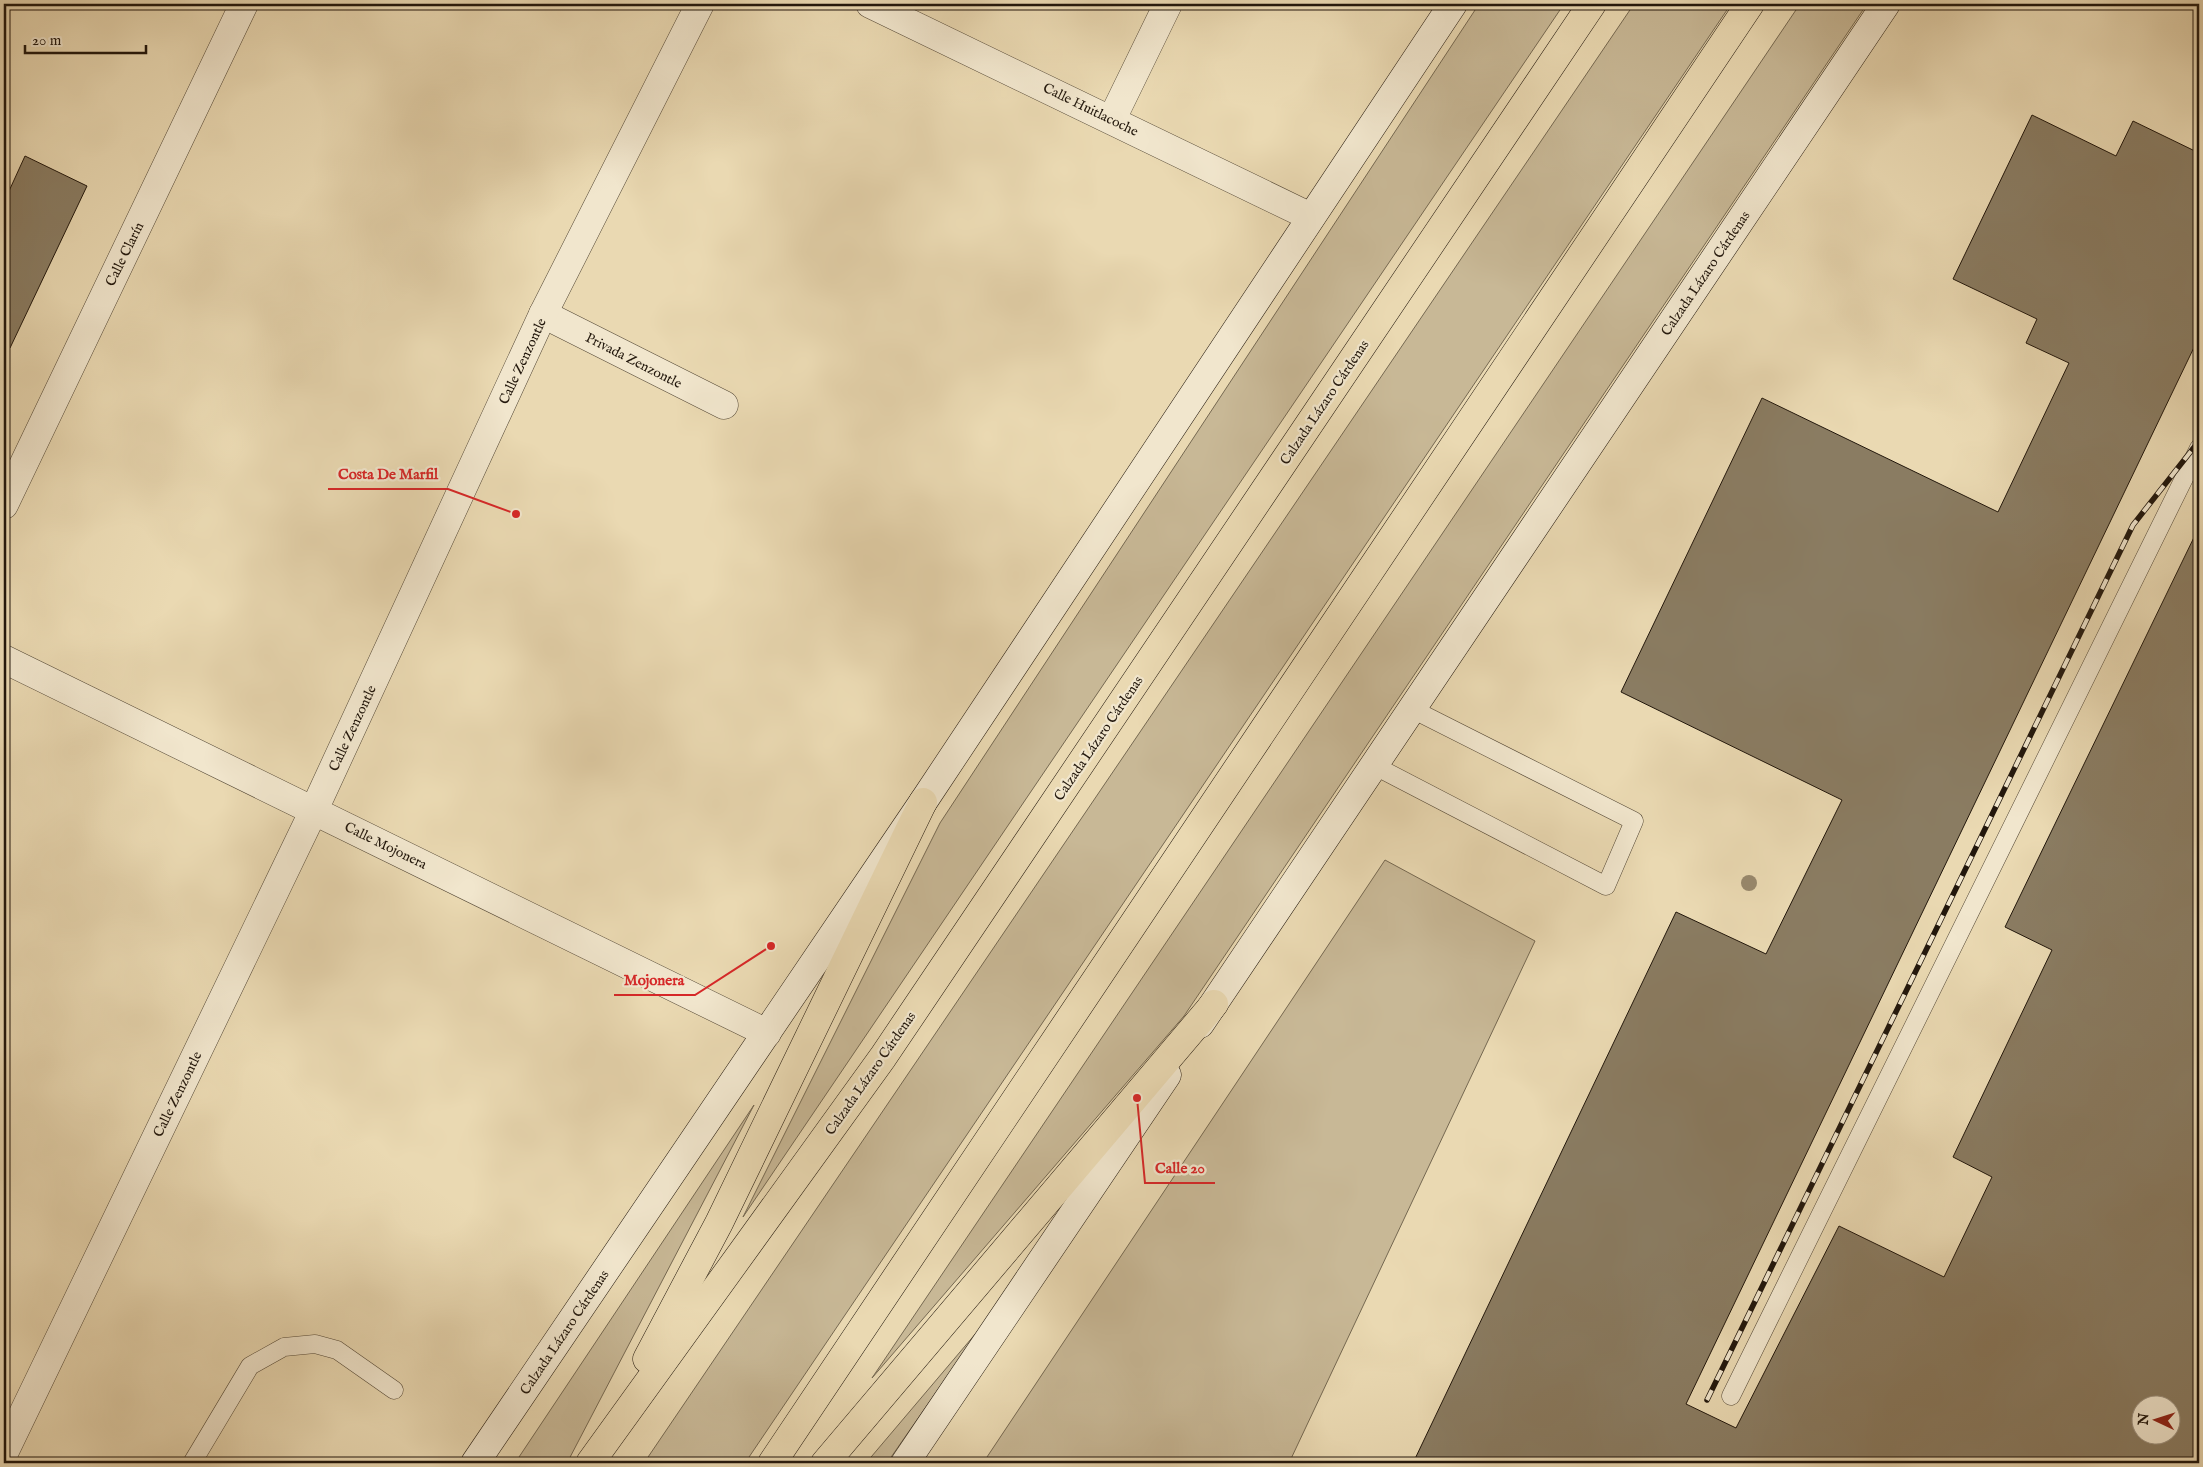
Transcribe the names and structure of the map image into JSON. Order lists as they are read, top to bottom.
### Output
{
  "streets": {
    "highway": ["Calzada Lázaro Cárdenas"],
    "street": [
      "Calle Huitlacoche",
      "Calle Clarín",
      "Privada Zenzontle",
      "Calle Zenzontle",
      "Calle Mojonera"
    ]
  },
  "crossings": [
    ["Calle Huitlacoche", "Calzada Lázaro Cárdenas"],
    ["Calzada Lázaro Cárdenas", "Calle Mojonera"],
    ["Privada Zenzontle", "Calle Zenzontle"],
    ["Calle Zenzontle", "Calle Mojonera"]
  ],
  "places": ["Costa De Marfil", "Mojonera", "Calle 20"],
  "scale_bar": "20 m",
  "north": "left"
}
